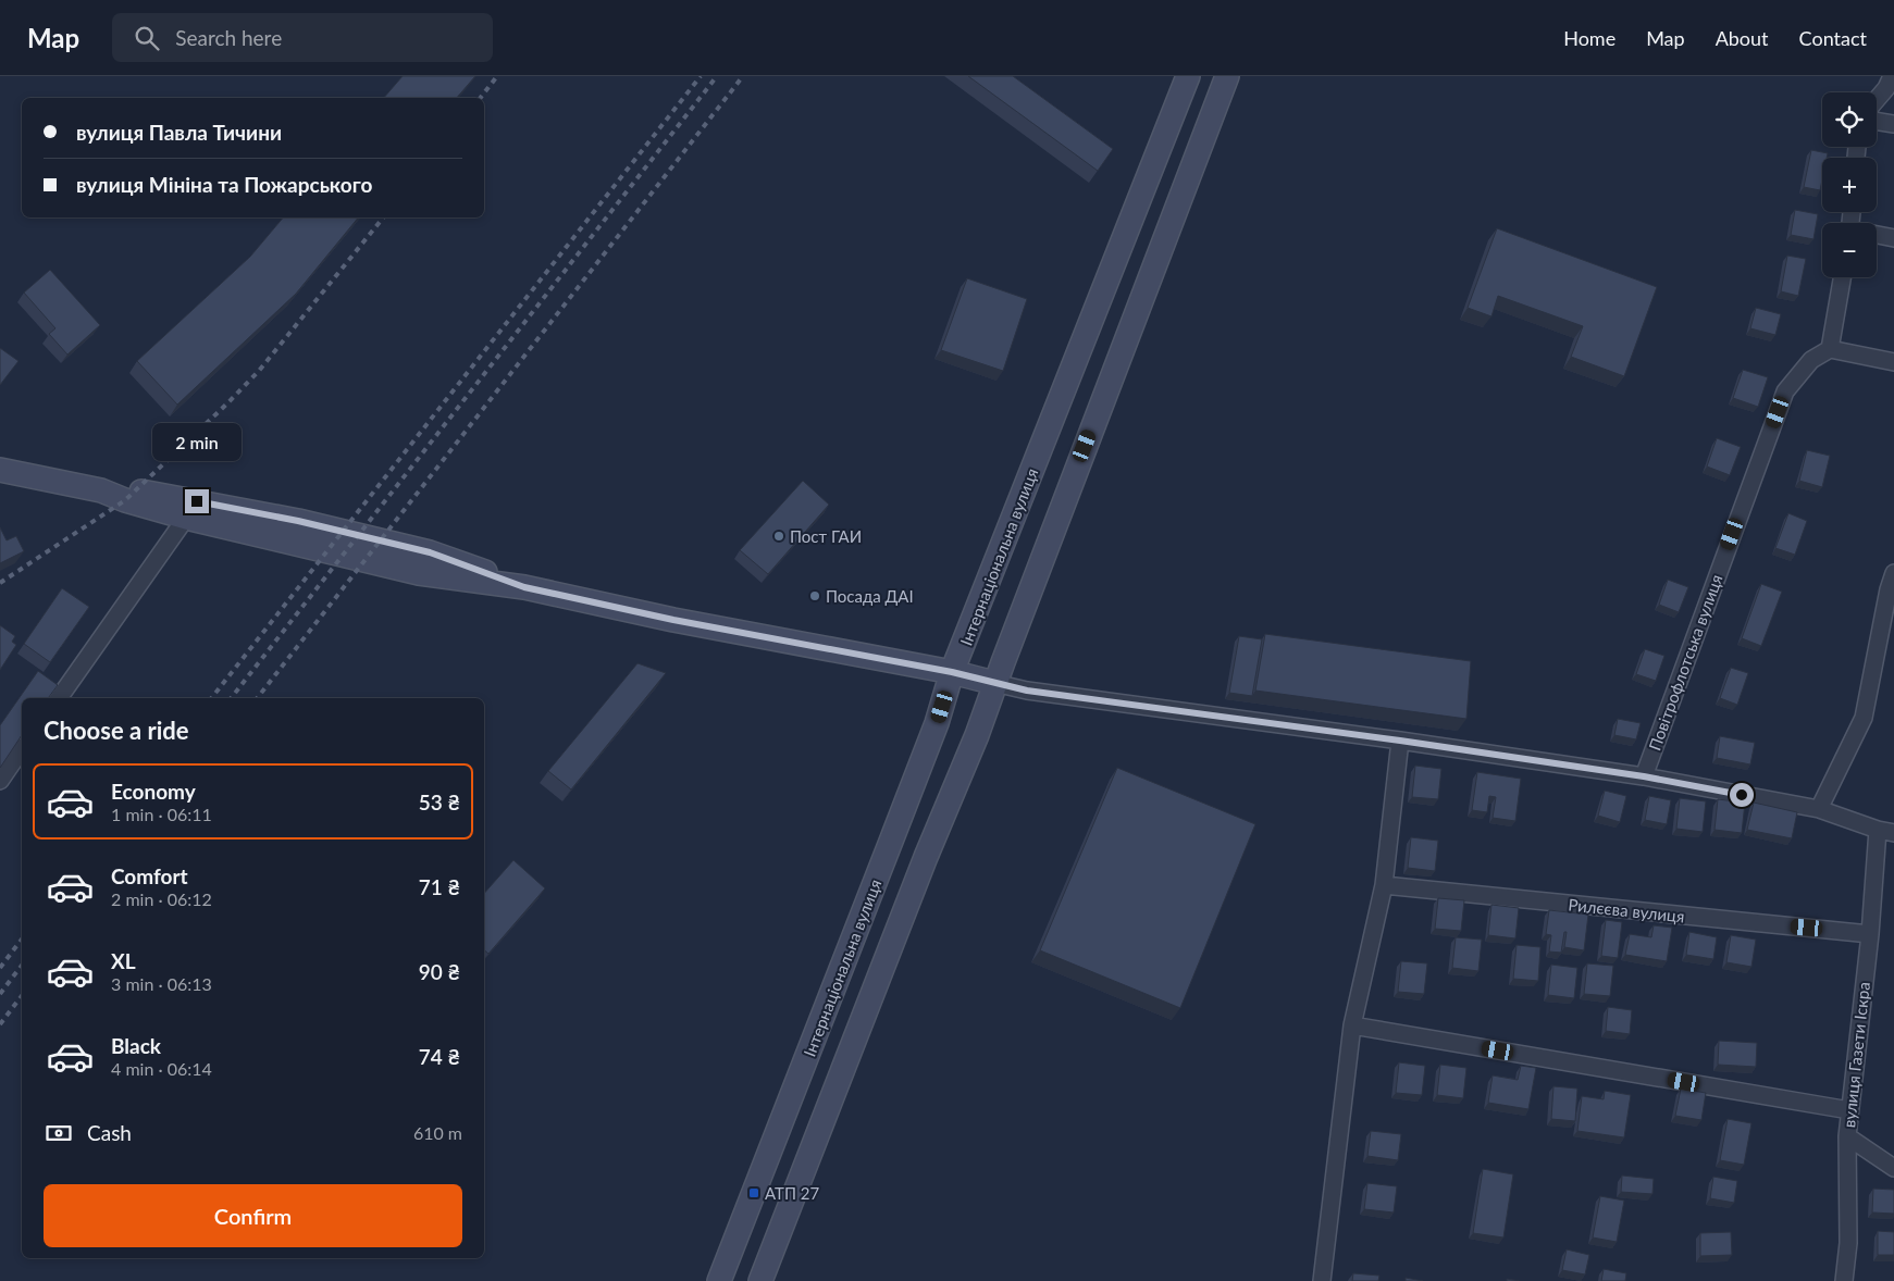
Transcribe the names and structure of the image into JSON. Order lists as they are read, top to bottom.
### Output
{
  "streets": {
    "main road": ["Інтернаціональна вулиця"],
    "street": ["Повітрофлотська вулиця", "Рилєєва вулиця", "вулиця Газети Іскра"]
  },
  "crossings": [
    ["Рилєєва вулиця", "вулиця Газети Іскра"]
  ],
  "places": {
    "other": ["Пост ГАИ", "Посада ДАІ"],
    "transit": ["АТП 27"]
  },
  "page": {
    "header": "Map",
    "search": "Search here",
    "nav": [
      "Home",
      "Map",
      "About",
      "Contact"
    ],
    "map_buttons": ["+", "−"],
    "banner": ["вулиця Павла Тичини", "вулиця Мініна та Пожарського"],
    "bubble": "2 min",
    "heading": "Choose a ride",
    "list": [
      {
        "name": "Economy",
        "note": "1 min · 06:11",
        "value": "53 ₴"
      },
      {
        "name": "Comfort",
        "note": "2 min · 06:12",
        "value": "71 ₴"
      },
      {
        "name": "XL",
        "note": "3 min · 06:13",
        "value": "90 ₴"
      },
      {
        "name": "Black",
        "note": "4 min · 06:14",
        "value": "74 ₴"
      }
    ],
    "pay": ["Cash", "610 m"],
    "buttons": "Confirm"
  }
}
